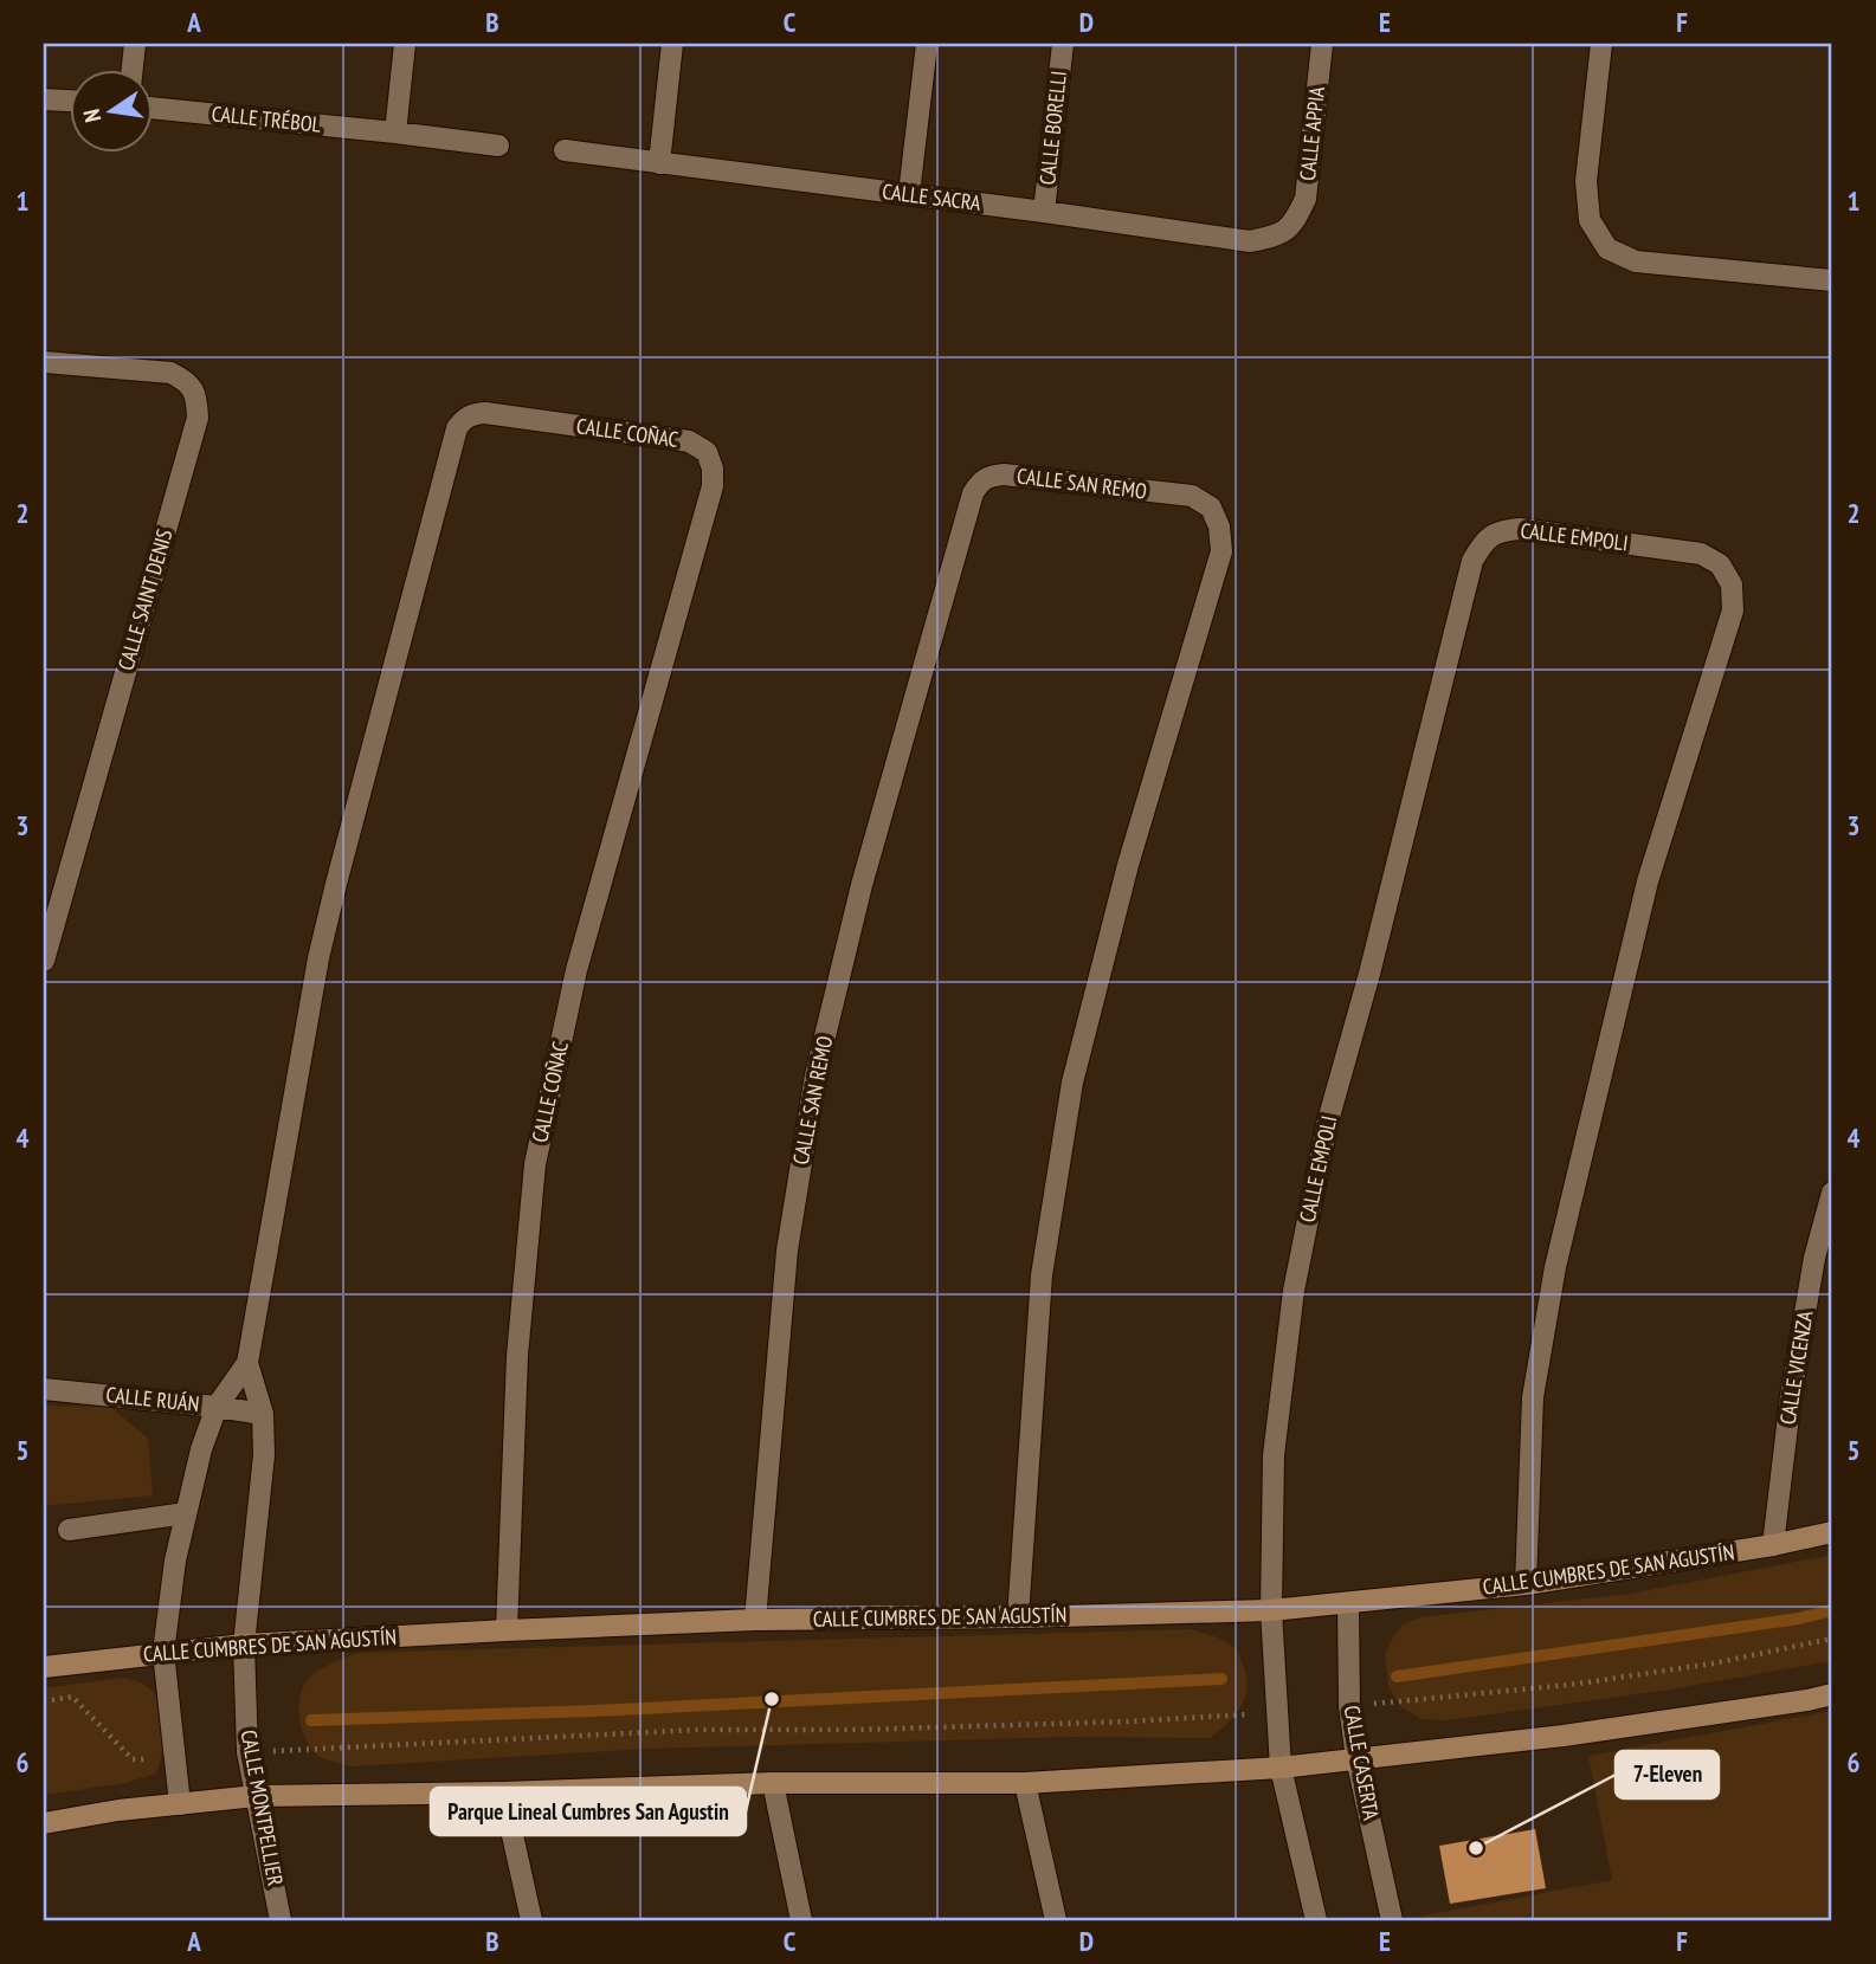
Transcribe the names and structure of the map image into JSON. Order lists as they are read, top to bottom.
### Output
{
  "streets": {
    "street": [
      "CALLE TRÉBOL",
      "CALLE BORELLI",
      "CALLE APPIA",
      "CALLE SACRA",
      "CALLE COÑAC",
      "CALLE SAN REMO",
      "CALLE EMPOLI",
      "CALLE SAINT DENIS",
      "CALLE VICENZA",
      "CALLE RUÁN",
      "CALLE CUMBRES DE SAN AGUSTÍN",
      "CALLE CASERTA",
      "CALLE MONTPELLIER"
    ]
  },
  "crossings": [
    ["CALLE BORELLI", "CALLE SACRA"],
    ["CALLE APPIA", "CALLE SACRA"],
    ["CALLE COÑAC", "CALLE RUÁN"],
    ["CALLE COÑAC", "CALLE CUMBRES DE SAN AGUSTÍN"],
    ["CALLE COÑAC", "CALLE MONTPELLIER"],
    ["CALLE SAN REMO", "CALLE CUMBRES DE SAN AGUSTÍN"],
    ["CALLE EMPOLI", "CALLE CUMBRES DE SAN AGUSTÍN"],
    ["CALLE VICENZA", "CALLE CUMBRES DE SAN AGUSTÍN"],
    ["CALLE CUMBRES DE SAN AGUSTÍN", "CALLE CASERTA"],
    ["CALLE CUMBRES DE SAN AGUSTÍN", "CALLE MONTPELLIER"]
  ],
  "places": ["Parque Lineal Cumbres San Agustin", "7-Eleven"],
  "north": "left",
  "grid": {
    "columns": [
      "A",
      "B",
      "C",
      "D",
      "E",
      "F"
    ],
    "rows": [
      "1",
      "2",
      "3",
      "4",
      "5",
      "6"
    ]
  }
}
